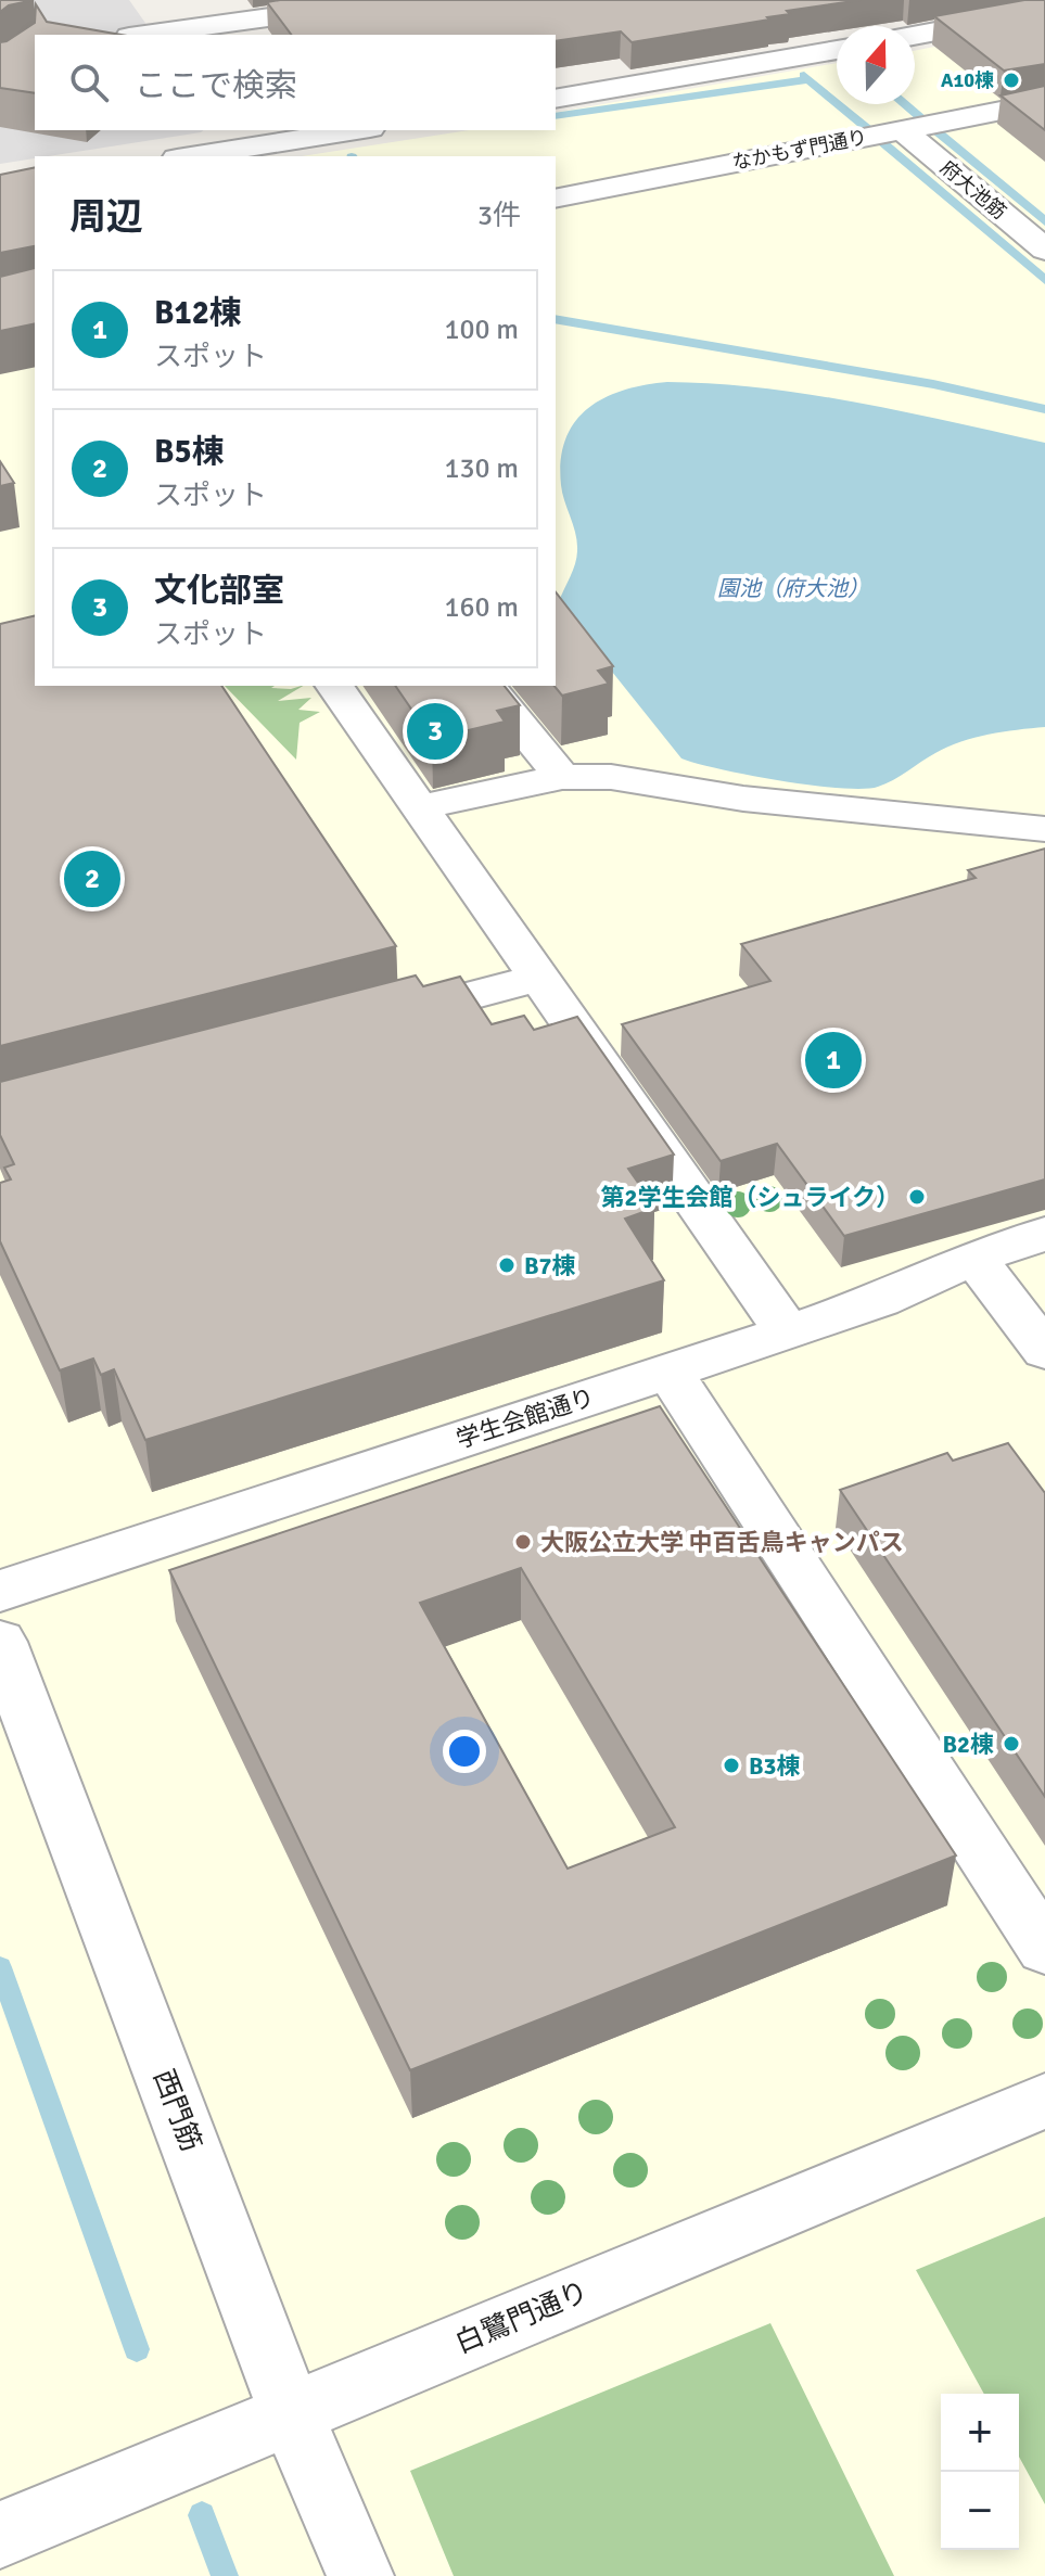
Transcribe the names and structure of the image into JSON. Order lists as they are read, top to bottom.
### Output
{
  "streets": {
    "street": [
      "なかもず門通り",
      "府大池筋",
      "学生会館通り",
      "西門筋",
      "白鷺門通り"
    ]
  },
  "crossings": [
    ["なかもず門通り", "府大池筋"],
    ["西門筋", "白鷺門通り"]
  ],
  "water": ["園池（府大池）"],
  "places": [
    "A10棟",
    "第2学生会館（シュライク）",
    "B7棟",
    "大阪公立大学 中百舌鳥キャンパス",
    "B2棟",
    "B3棟"
  ],
  "north": "top",
  "page": {
    "search": "ここで検索",
    "heading": ["周辺", "3件"],
    "list": [
      {
        "mark": "1",
        "name": "B12棟",
        "note": "スポット",
        "value": "100 m"
      },
      {
        "mark": "2",
        "name": "B5棟",
        "note": "スポット",
        "value": "130 m"
      },
      {
        "mark": "3",
        "name": "文化部室",
        "note": "スポット",
        "value": "160 m"
      }
    ],
    "pins": ["3", "2", "1"],
    "map_buttons": ["+", "−"]
  }
}
